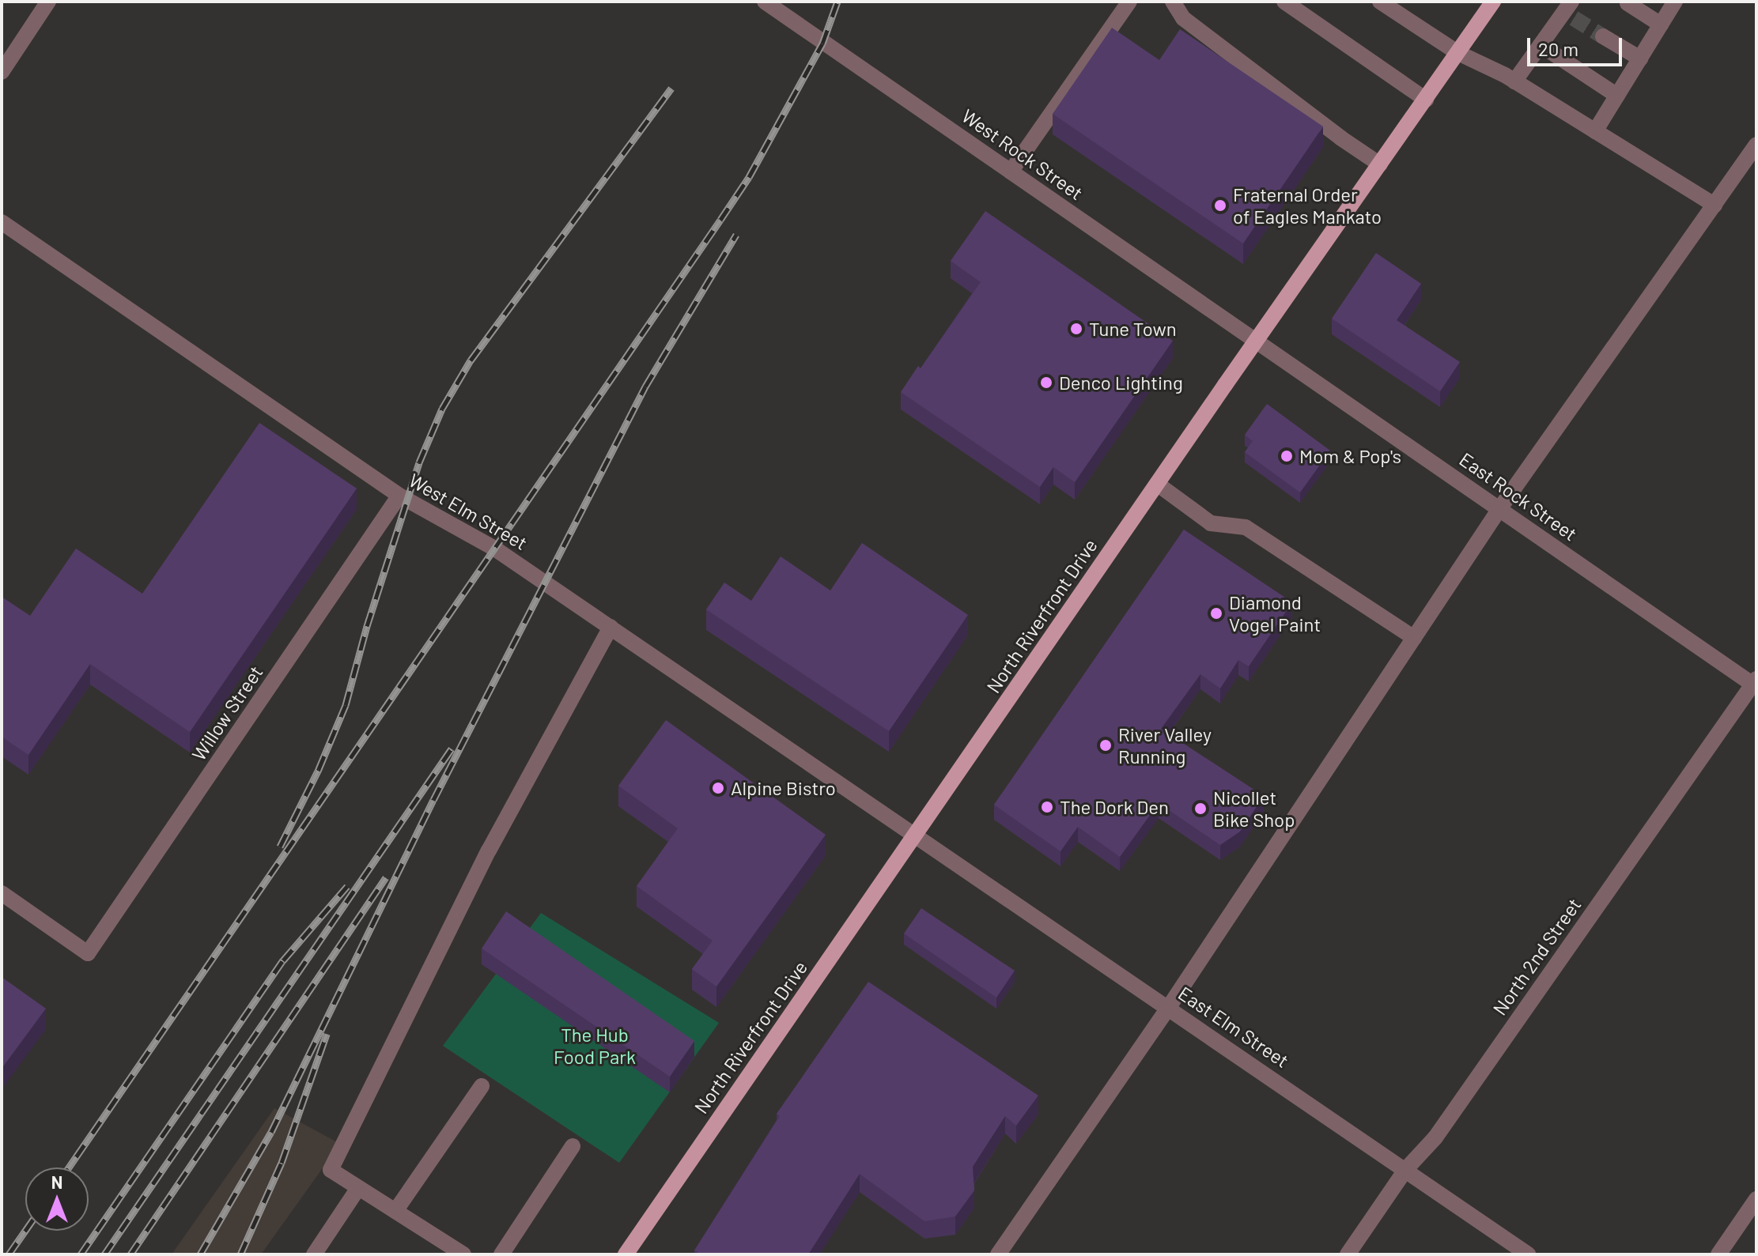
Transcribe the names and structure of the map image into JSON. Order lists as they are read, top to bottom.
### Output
{
  "streets": {
    "main road": ["North Riverfront Drive"],
    "street": [
      "West Rock Street",
      "East Rock Street",
      "West Elm Street",
      "Willow Street",
      "North 2nd Street",
      "East Elm Street"
    ]
  },
  "crossings": [
    ["West Rock Street", "East Rock Street"],
    ["West Rock Street", "North Riverfront Drive"],
    ["East Rock Street", "North Riverfront Drive"],
    ["East Rock Street", "North 2nd Street"],
    ["West Elm Street", "North Riverfront Drive"],
    ["West Elm Street", "Willow Street"],
    ["West Elm Street", "East Elm Street"],
    ["North Riverfront Drive", "East Elm Street"],
    ["North 2nd Street", "East Elm Street"]
  ],
  "parks": ["The Hub Food Park"],
  "places": [
    "Fraternal Order of Eagles Mankato",
    "Tune Town",
    "Denco Lighting",
    "Mom & Pop's",
    "Diamond Vogel Paint",
    "River Valley Running",
    "Alpine Bistro",
    "The Dork Den",
    "Nicollet Bike Shop"
  ],
  "scale_bar": "20 m",
  "north": "top"
}
